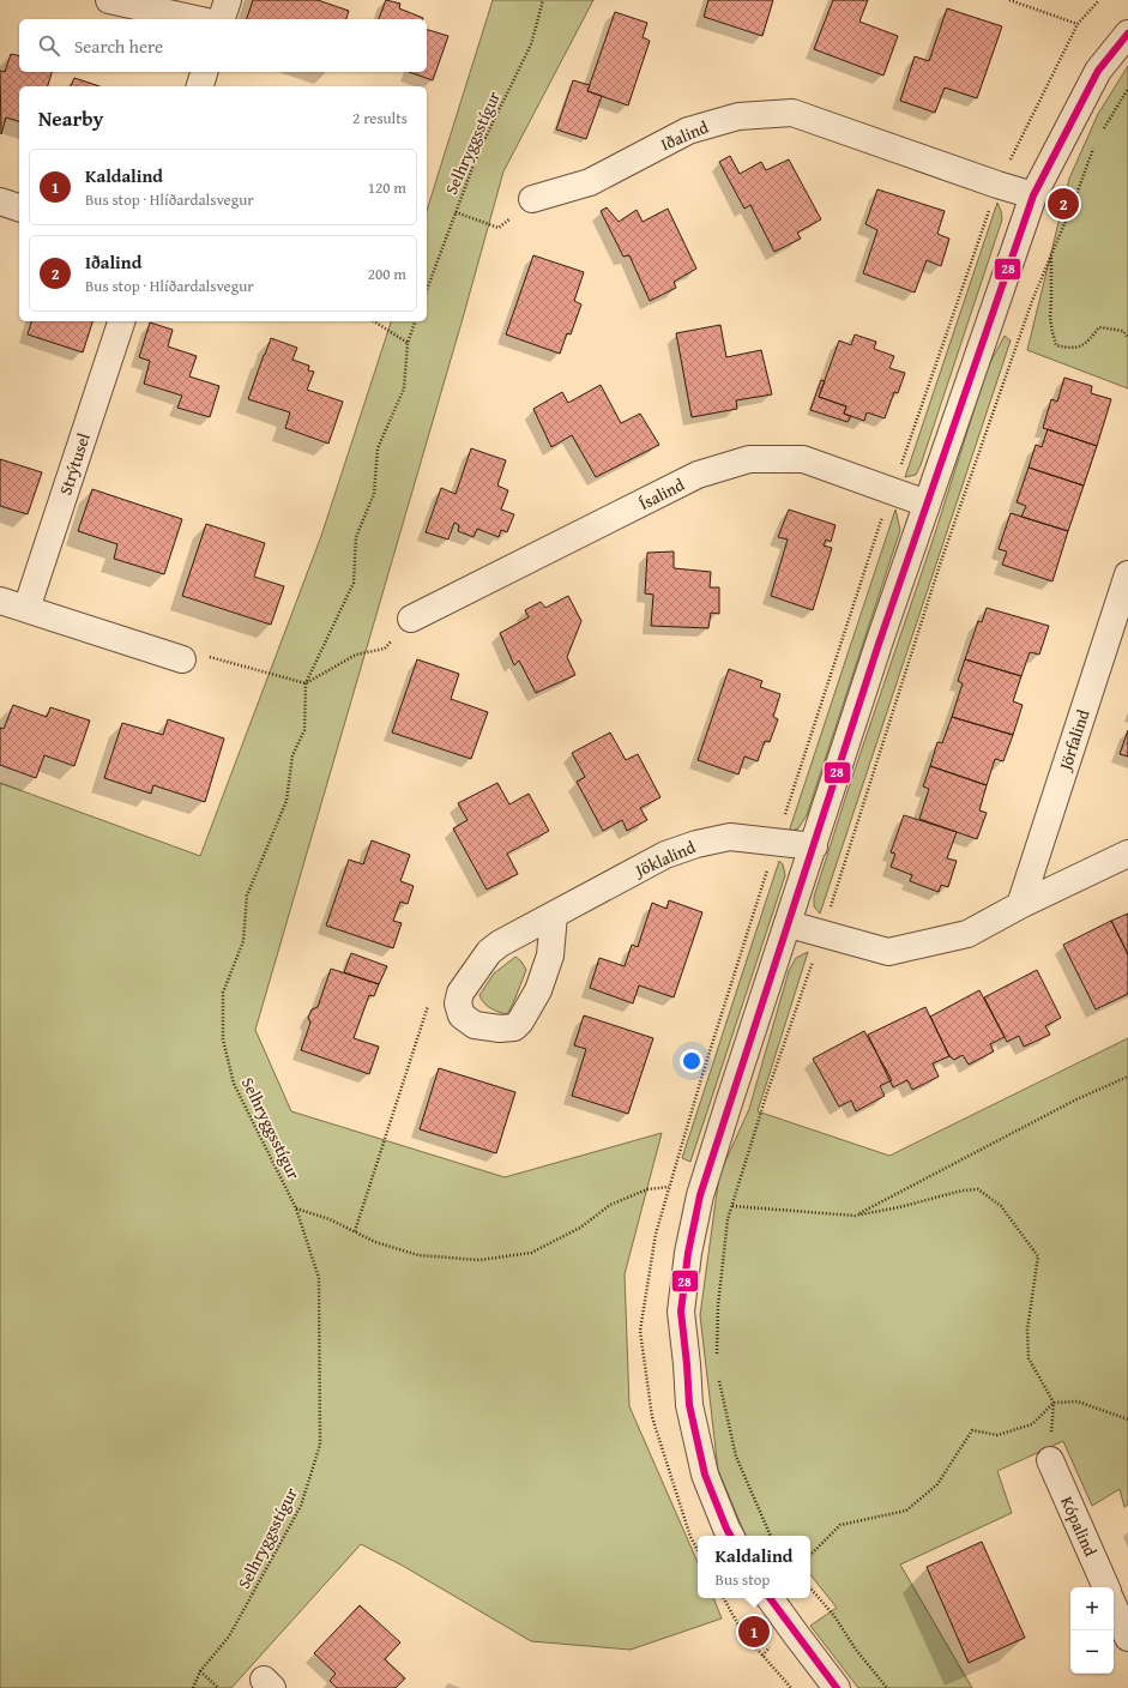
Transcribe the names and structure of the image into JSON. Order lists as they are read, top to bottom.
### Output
{
  "streets": {
    "street": [
      "Iðalind",
      "Strýtusel",
      "Ísalind",
      "Jörfalind",
      "Jöklalind",
      "Kópalind"
    ],
    "path": ["Selhryggsstígur"]
  },
  "lines": ["transit line 28"],
  "page": {
    "search": "Search here",
    "heading": ["Nearby", "2 results"],
    "list": [
      {
        "mark": "1",
        "name": "Kaldalind",
        "note": "Bus stop · Hlíðardalsvegur",
        "value": "120 m"
      },
      {
        "mark": "2",
        "name": "Iðalind",
        "note": "Bus stop · Hlíðardalsvegur",
        "value": "200 m"
      }
    ],
    "pins": ["2", "1"],
    "popup": ["Kaldalind", "Bus stop"],
    "map_buttons": ["+", "−"]
  }
}
